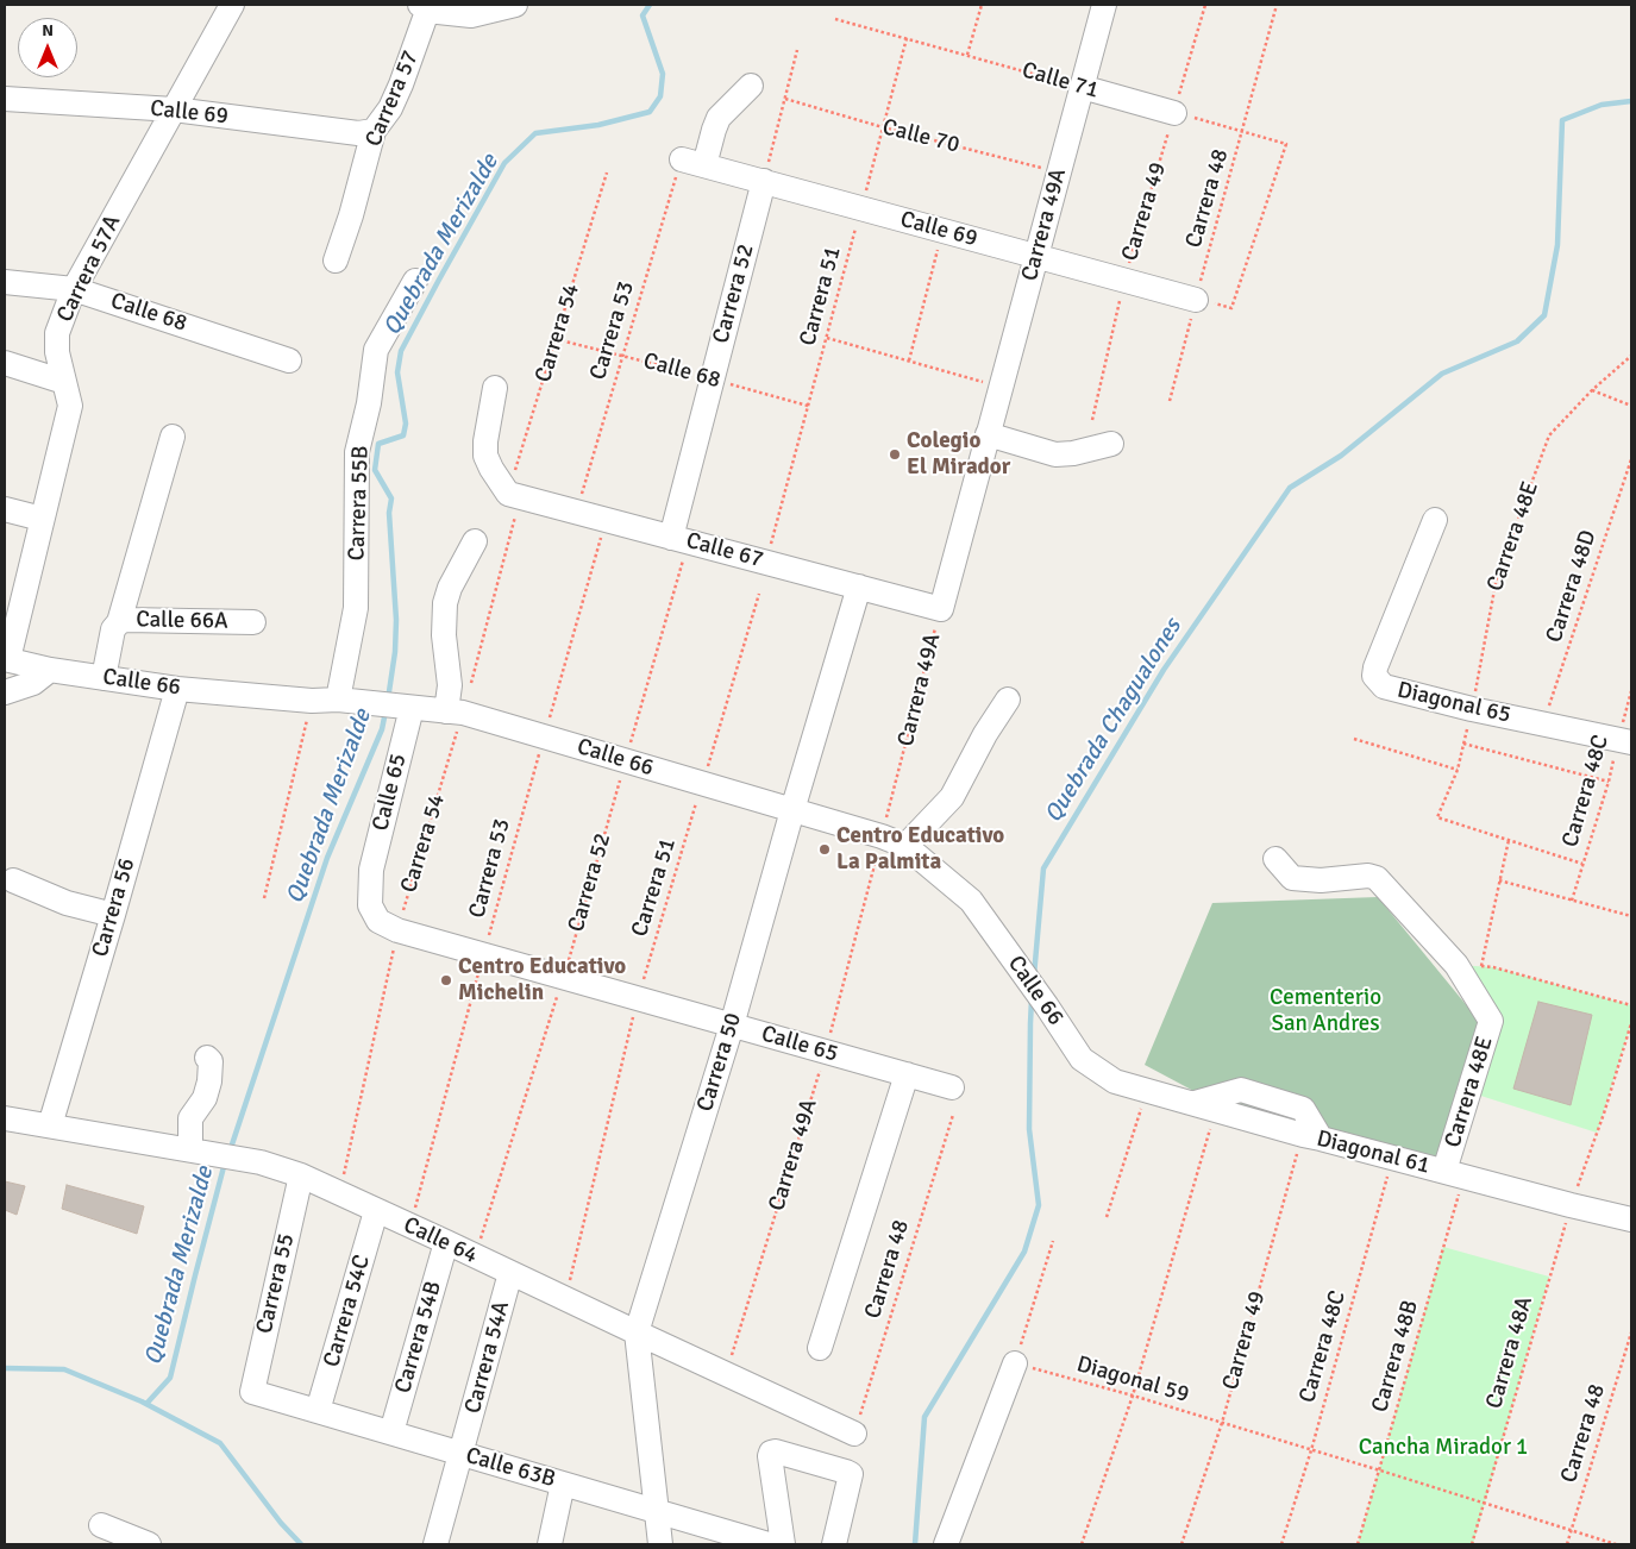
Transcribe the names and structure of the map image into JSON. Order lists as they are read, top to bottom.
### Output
{
  "streets": {
    "street": [
      "Calle 71",
      "Carrera 57",
      "Calle 69",
      "Carrera 49A",
      "Carrera 57A",
      "Carrera 52",
      "Calle 68",
      "Carrera 55B",
      "Carrera 48E",
      "Calle 67",
      "Calle 66A",
      "Calle 66",
      "Diagonal 65",
      "Calle 65",
      "Carrera 56",
      "Carrera 50",
      "Diagonal 61",
      "Calle 64",
      "Carrera 55",
      "Carrera 54C",
      "Carrera 54B",
      "Carrera 54A",
      "Calle 63B"
    ],
    "path": [
      "Calle 70",
      "Carrera 48",
      "Carrera 49",
      "Carrera 51",
      "Carrera 53",
      "Carrera 54",
      "Carrera 48D",
      "Carrera 48C",
      "Carrera 48A",
      "Carrera 48B",
      "Diagonal 59"
    ]
  },
  "crossings": [
    ["Calle 71", "Carrera 49"],
    ["Calle 71", "Carrera 49A"],
    ["Calle 71", "Carrera 51"],
    ["Carrera 57", "Calle 69"],
    ["Calle 69", "Carrera 48"],
    ["Calle 69", "Carrera 49"],
    ["Calle 69", "Carrera 49A"],
    ["Calle 69", "Carrera 57A"],
    ["Calle 69", "Carrera 52"],
    ["Calle 69", "Carrera 51"],
    ["Calle 69", "Carrera 53"],
    ["Calle 70", "Carrera 49A"],
    ["Calle 70", "Carrera 51"],
    ["Carrera 48", "Calle 64"],
    ["Carrera 48", "Diagonal 59"],
    ["Carrera 49", "Diagonal 61"],
    ["Carrera 49", "Diagonal 59"],
    ["Carrera 49A", "Calle 67"],
    ["Carrera 49A", "Calle 66"],
    ["Carrera 49A", "Calle 65"],
    ["Carrera 49A", "Calle 64"],
    ["Carrera 57A", "Calle 68"],
    ["Carrera 57A", "Calle 66"],
    ["Carrera 52", "Calle 68"],
    ["Carrera 52", "Calle 67"],
    ["Carrera 52", "Calle 66"],
    ["Carrera 52", "Calle 65"],
    ["Carrera 52", "Calle 64"],
    ["Carrera 51", "Calle 68"],
    ["Carrera 51", "Calle 67"],
    ["Carrera 51", "Calle 66"],
    ["Carrera 51", "Calle 65"],
    ["Carrera 51", "Calle 64"],
    ["Calle 68", "Carrera 53"],
    ["Calle 68", "Carrera 54"],
    ["Carrera 53", "Calle 67"],
    ["Carrera 53", "Calle 66"],
    ["Carrera 53", "Calle 65"],
    ["Carrera 53", "Calle 64"],
    ["Carrera 54", "Calle 67"],
    ["Carrera 54", "Calle 66"],
    ["Carrera 54", "Calle 65"],
    ["Carrera 54", "Calle 64"],
    ["Carrera 55B", "Calle 66"],
    ["Carrera 48E", "Diagonal 65"],
    ["Carrera 48E", "Diagonal 61"],
    ["Carrera 48E", "Carrera 48B"],
    ["Calle 67", "Carrera 50"],
    ["Carrera 48D", "Diagonal 65"],
    ["Calle 66", "Calle 65"],
    ["Calle 66", "Carrera 56"],
    ["Calle 66", "Carrera 50"],
    ["Diagonal 65", "Carrera 48C"],
    ["Carrera 48C", "Diagonal 61"],
    ["Carrera 48C", "Diagonal 59"],
    ["Calle 65", "Carrera 50"],
    ["Carrera 56", "Calle 64"],
    ["Carrera 50", "Calle 64"],
    ["Carrera 50", "Calle 63B"],
    ["Diagonal 61", "Carrera 48A"],
    ["Diagonal 61", "Carrera 48B"],
    ["Calle 64", "Carrera 55"],
    ["Calle 64", "Carrera 54C"],
    ["Calle 64", "Carrera 54B"],
    ["Calle 64", "Carrera 54A"],
    ["Carrera 55", "Calle 63B"],
    ["Carrera 54C", "Calle 63B"],
    ["Carrera 54B", "Calle 63B"],
    ["Carrera 48A", "Diagonal 59"],
    ["Carrera 48B", "Diagonal 59"],
    ["Carrera 54A", "Calle 63B"]
  ],
  "water": ["Quebrada Merizalde", "Quebrada Chagualones"],
  "parks": ["Cementerio San Andres", "Cancha Mirador 1"],
  "places": ["Colegio El Mirador", "Centro Educativo La Palmita", "Centro Educativo Michelin"],
  "north": "top"
}
